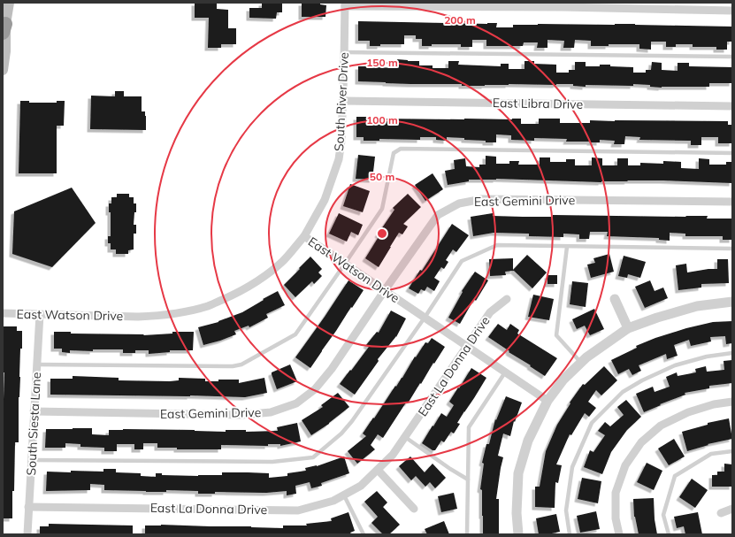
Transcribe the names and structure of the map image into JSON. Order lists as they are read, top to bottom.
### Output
{
  "streets": {
    "street": [
      "South River Drive",
      "East Libra Drive",
      "East Gemini Drive",
      "East Watson Drive",
      "East La Donna Drive",
      "South Siesta Lane"
    ]
  },
  "crossings": [
    ["South River Drive", "East Libra Drive"],
    ["South River Drive", "East Watson Drive"],
    ["East Gemini Drive", "East Watson Drive"],
    ["East Gemini Drive", "South Siesta Lane"],
    ["East Watson Drive", "East La Donna Drive"],
    ["East Watson Drive", "South Siesta Lane"],
    ["East La Donna Drive", "South Siesta Lane"]
  ],
  "rings": [
    "200 m",
    "150 m",
    "100 m",
    "50 m"
  ]
}
